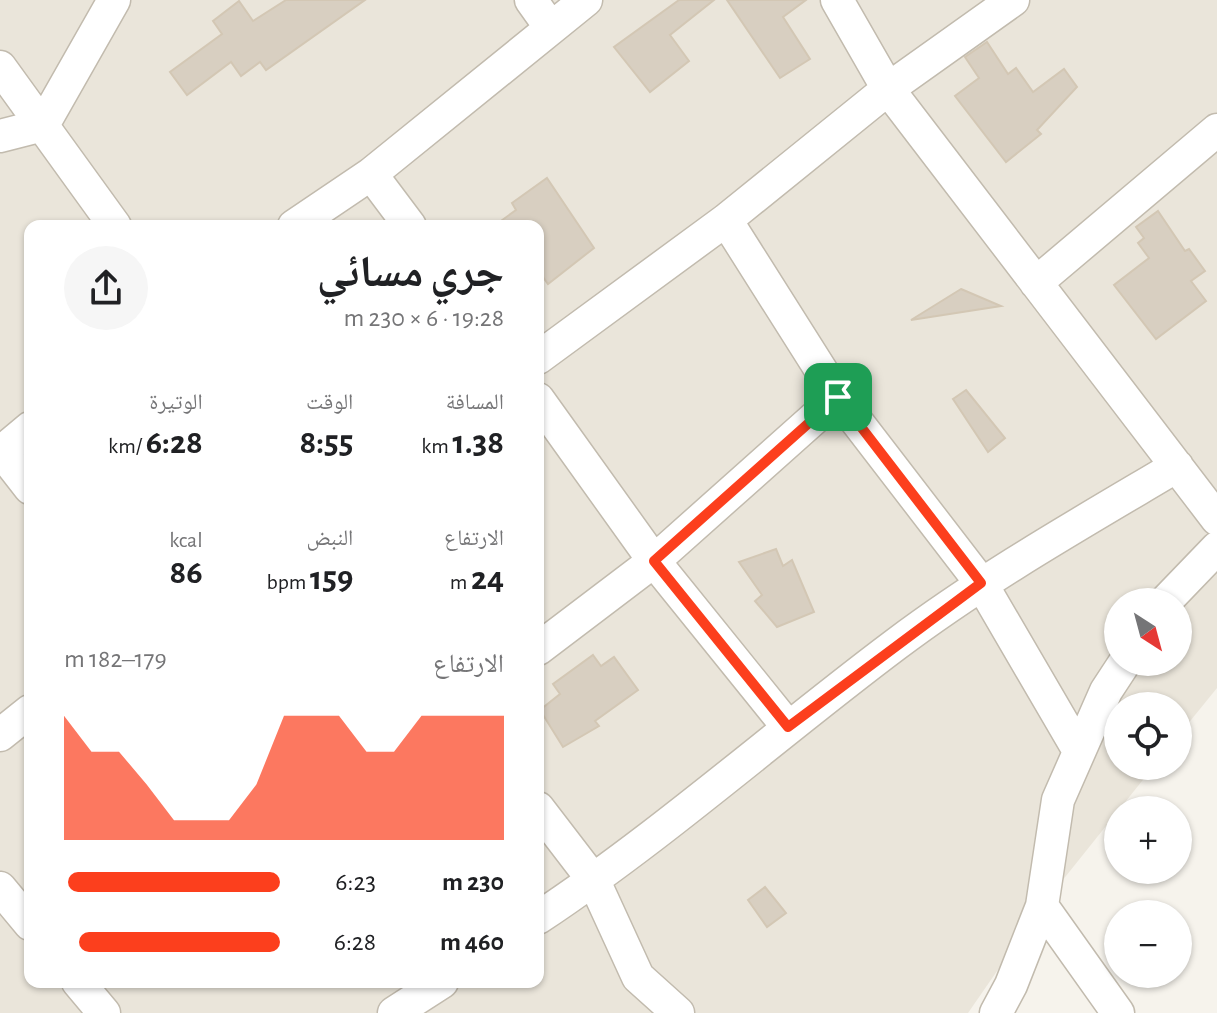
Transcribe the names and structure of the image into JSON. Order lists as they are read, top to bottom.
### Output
{
  "north": "bottom right",
  "page": {
    "heading": ["جري مسائي", "19:28 · 6 × 230 m"],
    "stats": [
      ["المسافة", "1.38 km"],
      ["الوقت", "8:55"],
      ["الوتيرة", "6:28 /km"],
      ["الارتفاع", "24 m"],
      ["النبض", "159 bpm"],
      ["kcal", "86"]
    ],
    "map_buttons": ["+", "−"],
    "chart": ["الارتفاع", "179–182 m"],
    "list": [
      {
        "name": "230 m",
        "note": "6:23"
      },
      {
        "name": "460 m",
        "note": "6:28"
      }
    ]
  }
}
